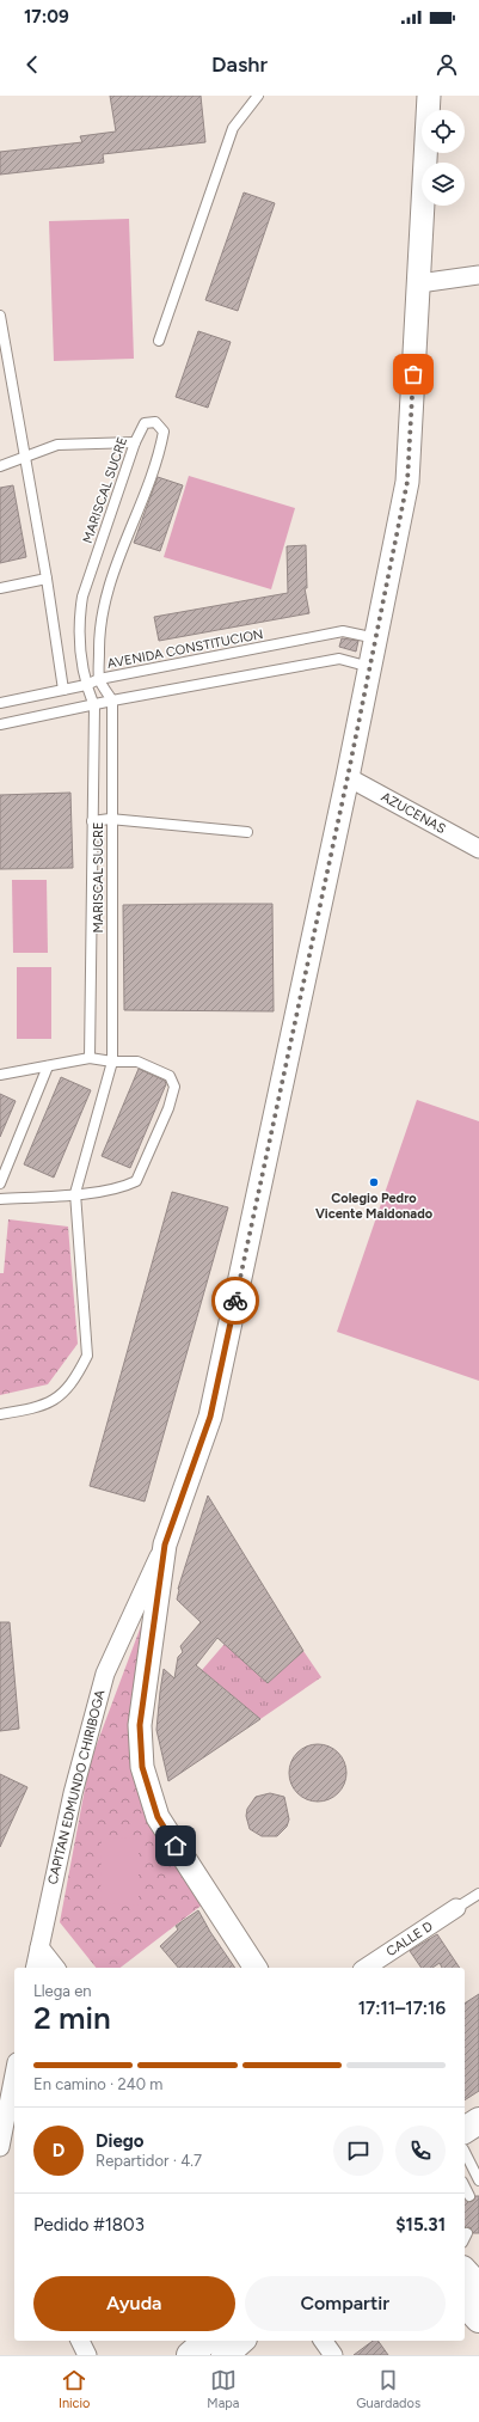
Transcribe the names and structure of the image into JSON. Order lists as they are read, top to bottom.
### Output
{
  "streets": {
    "street": ["AZUCENAS", "CAPITAN EDMUNDO CHIRIBOGA", "CALLE D"],
    "lane": ["MARISCAL SUCRE", "AVENIDA CONSTITUCION"]
  },
  "crossings": [
    ["MARISCAL SUCRE", "AVENIDA CONSTITUCION"],
    ["AVENIDA CONSTITUCION", "CAPITAN EDMUNDO CHIRIBOGA"],
    ["AZUCENAS", "CAPITAN EDMUNDO CHIRIBOGA"]
  ],
  "places": ["Colegio Pedro Vicente Maldonado"],
  "page": {
    "status": "17:09",
    "header": "Dashr",
    "heading": ["2 min", "Llega en", "17:11–17:16"],
    "panel": [
      "Diego",
      "Repartidor · 4.7",
      "Pedido #1803",
      "$15.31"
    ],
    "bar": "En camino · 240 m",
    "round": "D",
    "buttons": ["Ayuda", "Compartir"],
    "tabs": ["Inicio", "Mapa", "Guardados"]
  }
}
